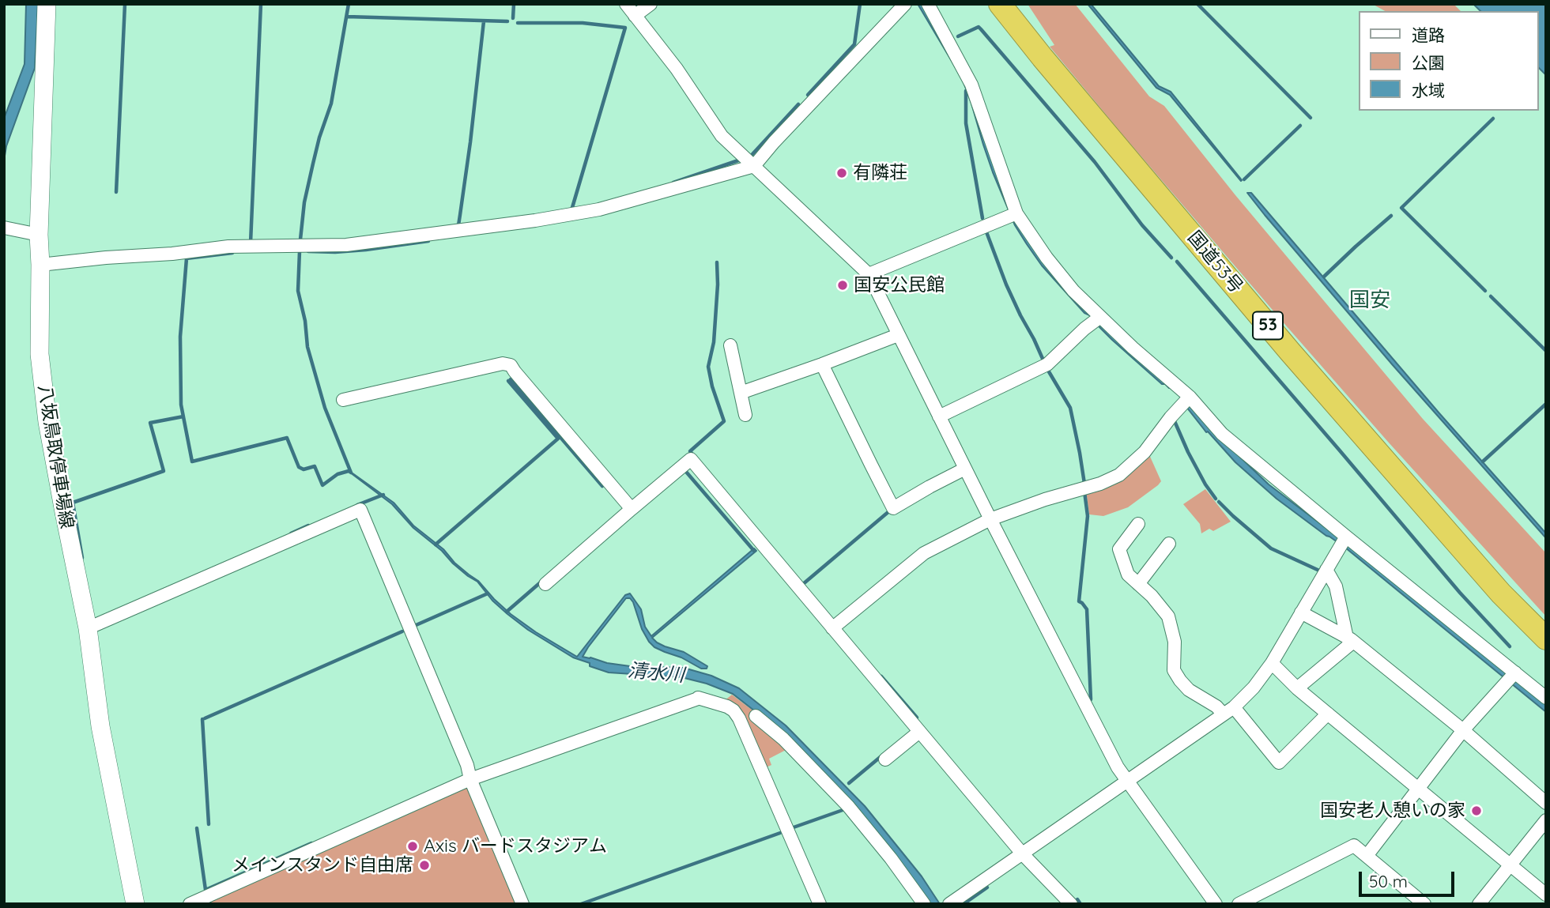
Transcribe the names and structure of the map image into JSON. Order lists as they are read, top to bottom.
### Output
{
  "streets": {
    "highway": ["国道53号", "53"],
    "main road": ["八坂鳥取停車場線"]
  },
  "districts": ["国安"],
  "water": ["清水川"],
  "places": [
    "有隣荘",
    "国安公民館",
    "国安老人憩いの家",
    "Axis バードスタジアム",
    "メインスタンド自由席"
  ],
  "legend": ["道路", "公園", "水域"],
  "scale_bar": "50 m"
}
